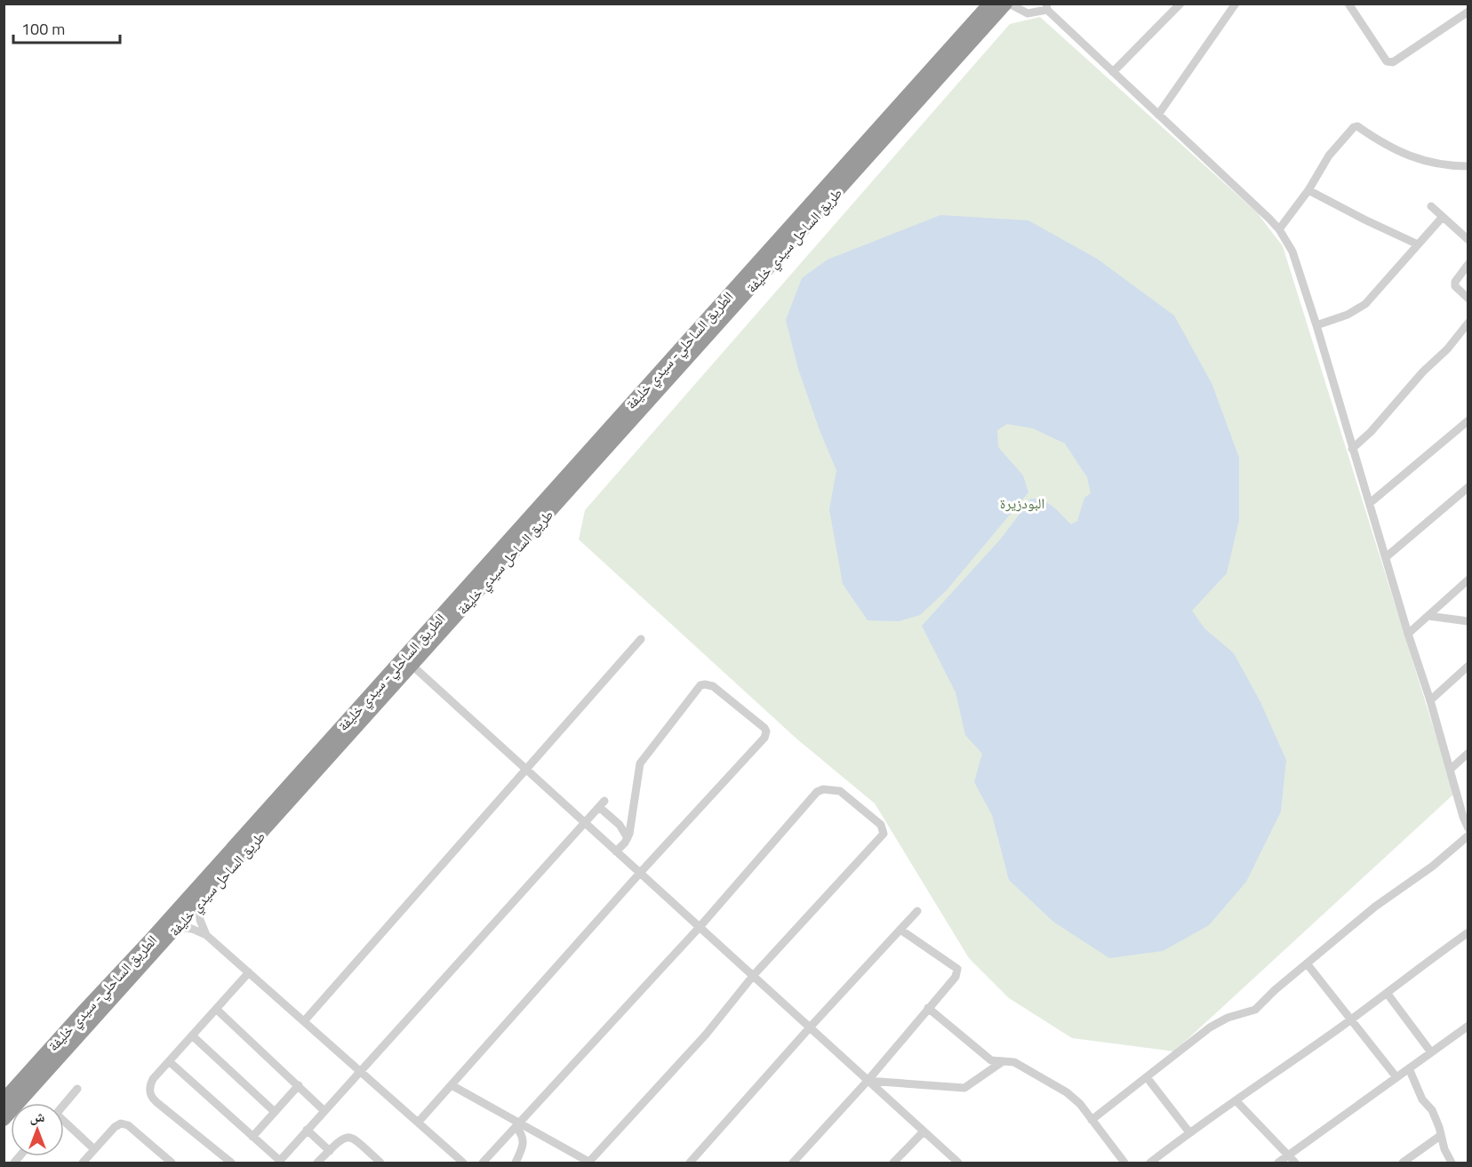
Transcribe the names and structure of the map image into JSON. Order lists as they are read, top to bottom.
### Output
{
  "streets": {
    "highway": ["طريق الساحل سيدي خليفة", "الطريق الساحلي- سيدي خليفة"]
  },
  "crossings": [
    ["طريق الساحل سيدي خليفة", "الطريق الساحلي- سيدي خليفة"]
  ],
  "parks": ["البودزيرة"],
  "scale_bar": "100 m",
  "north": "top"
}
